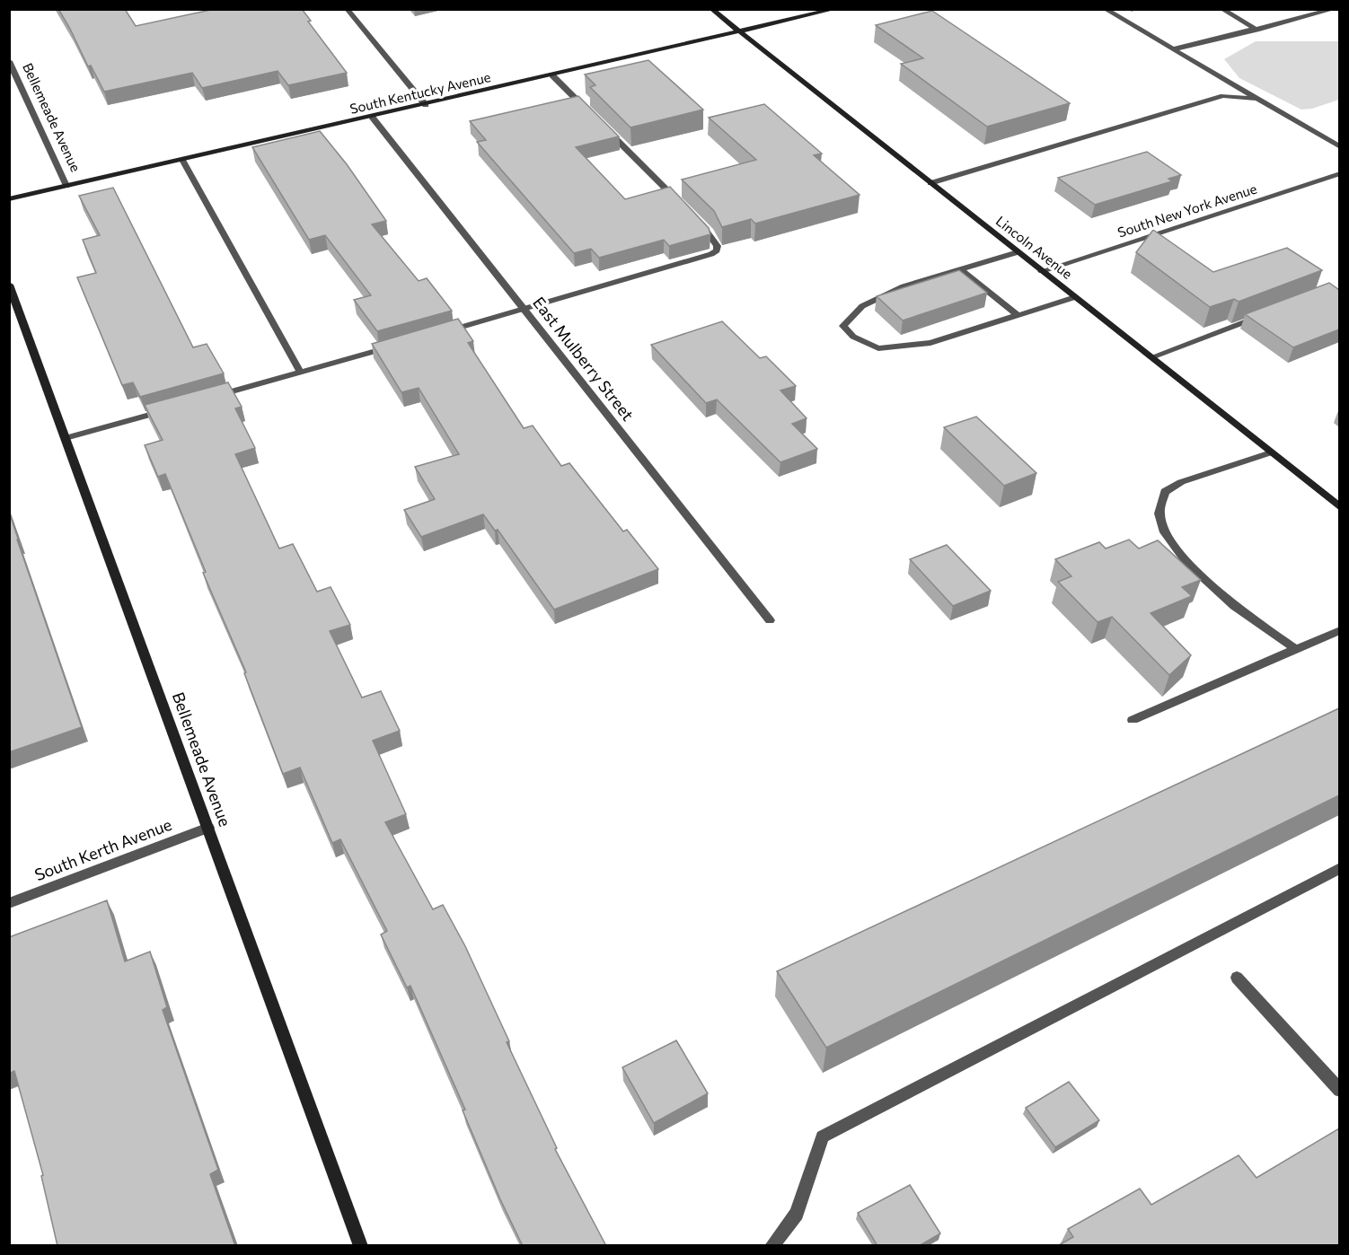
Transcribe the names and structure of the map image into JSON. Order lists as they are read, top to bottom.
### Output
{
  "streets": {
    "street": [
      "South Kentucky Avenue",
      "Bellemeade Avenue",
      "South New York Avenue",
      "Lincoln Avenue",
      "East Mulberry Street",
      "South Kerth Avenue"
    ]
  },
  "crossings": [
    ["South Kentucky Avenue", "Bellemeade Avenue"],
    ["South Kentucky Avenue", "Lincoln Avenue"],
    ["South Kentucky Avenue", "East Mulberry Street"],
    ["Bellemeade Avenue", "South Kerth Avenue"],
    ["South New York Avenue", "Lincoln Avenue"]
  ]
}
